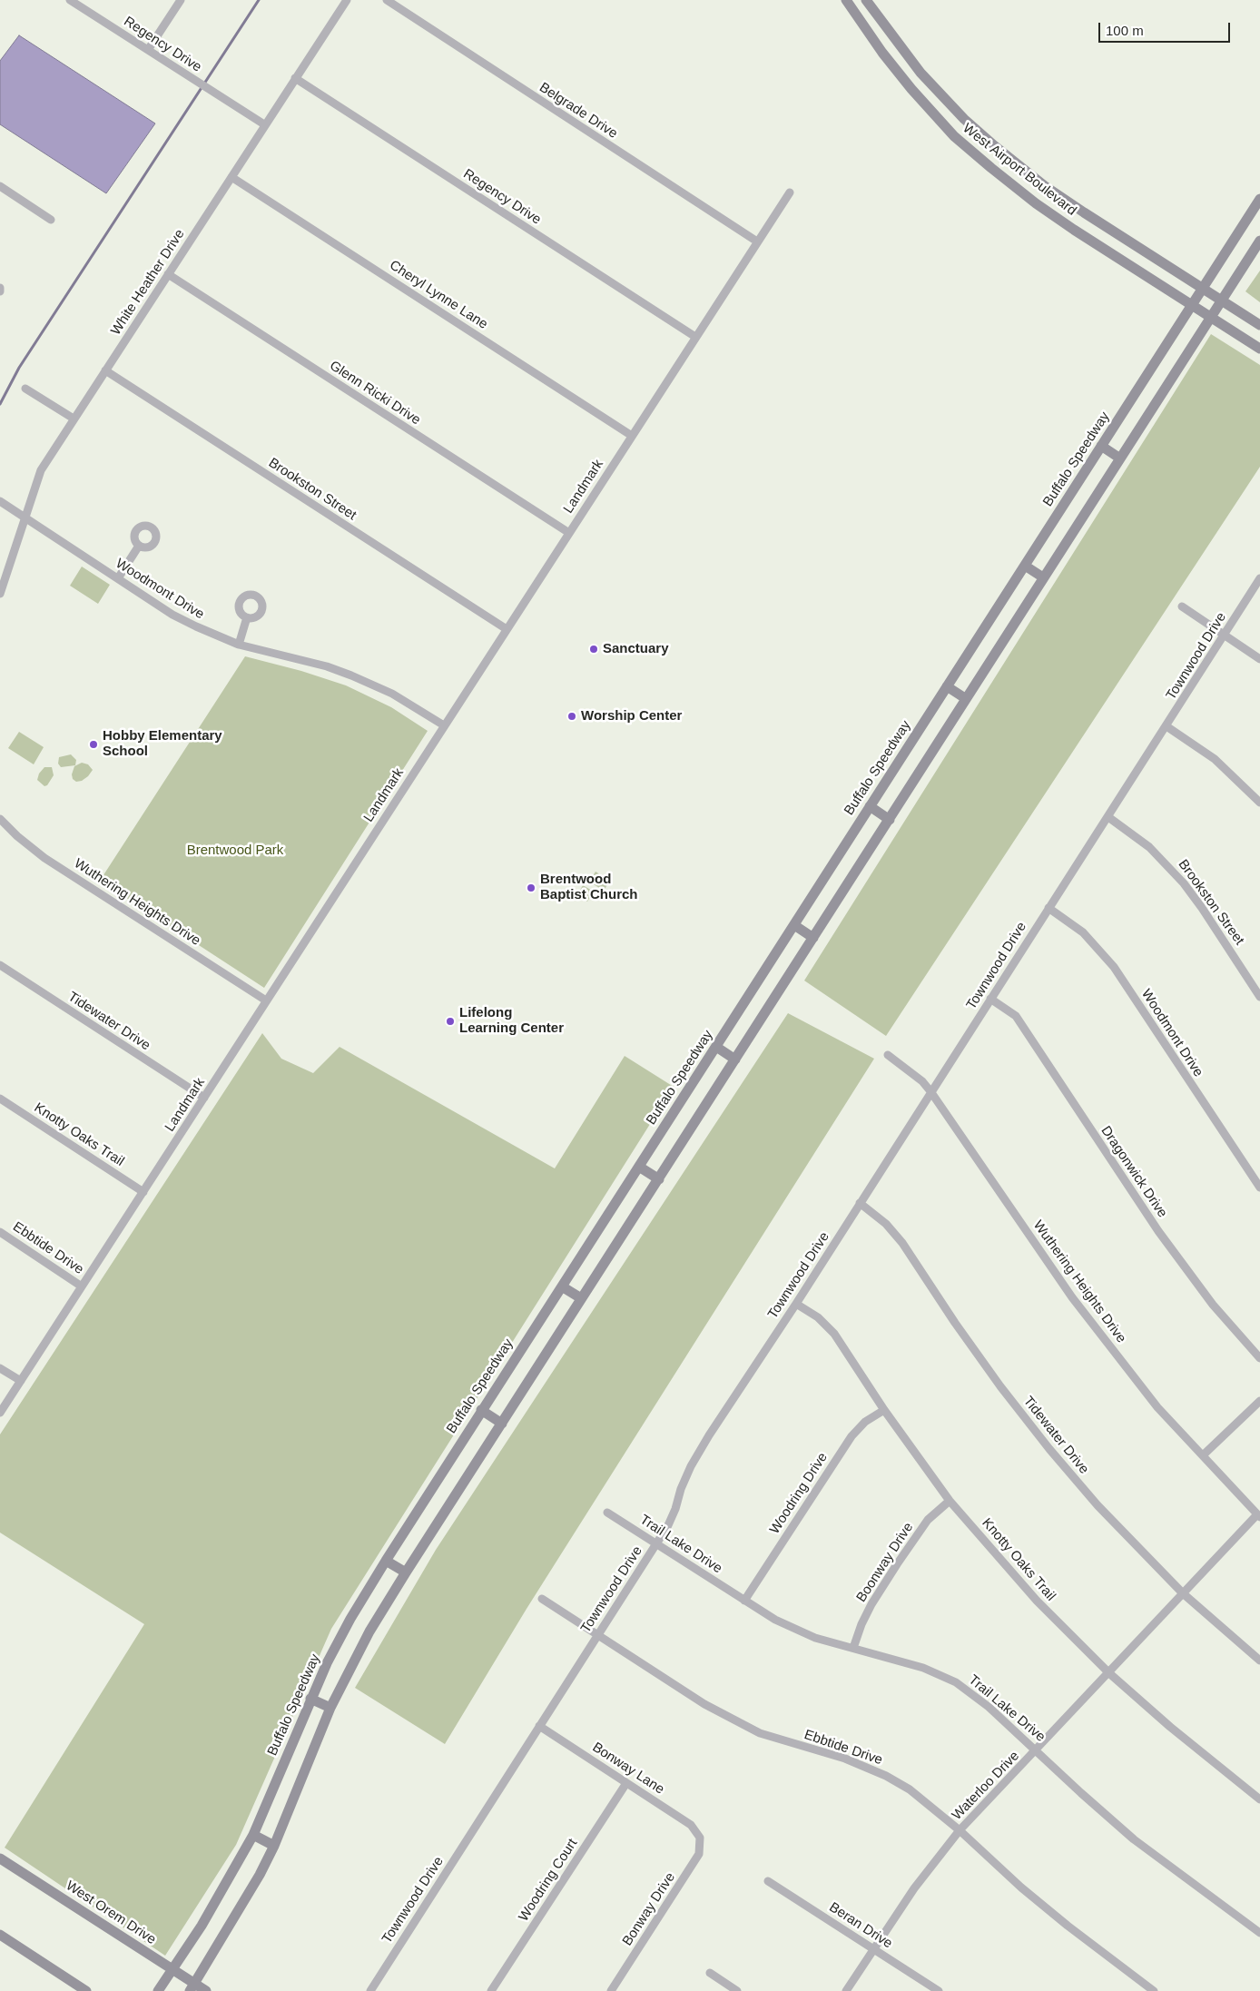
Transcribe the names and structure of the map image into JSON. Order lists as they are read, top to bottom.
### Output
{
  "streets": {
    "main road": ["West Airport Boulevard", "Buffalo Speedway", "West Orem Drive"],
    "street": [
      "Regency Drive",
      "Belgrade Drive",
      "White Heather Drive",
      "Cheryl Lynne Lane",
      "Glenn Ricki Drive",
      "Landmark",
      "Brookston Street",
      "Woodmont Drive",
      "Townwood Drive",
      "Wuthering Heights Drive",
      "Tidewater Drive",
      "Knotty Oaks Trail",
      "Dragonwick Drive",
      "Ebbtide Drive",
      "Woodring Drive",
      "Trail Lake Drive",
      "Boonway Drive",
      "Bonway Lane",
      "Waterloo Drive",
      "Woodring Court",
      "Bonway Drive",
      "Beran Drive"
    ]
  },
  "crossings": [
    ["Regency Drive", "White Heather Drive"],
    ["Regency Drive", "Landmark"],
    ["Belgrade Drive", "Landmark"],
    ["West Airport Boulevard", "Buffalo Speedway"],
    ["White Heather Drive", "Cheryl Lynne Lane"],
    ["White Heather Drive", "Glenn Ricki Drive"],
    ["White Heather Drive", "Brookston Street"],
    ["White Heather Drive", "Woodmont Drive"],
    ["Cheryl Lynne Lane", "Landmark"],
    ["Glenn Ricki Drive", "Landmark"],
    ["Buffalo Speedway", "West Orem Drive"],
    ["Landmark", "Brookston Street"],
    ["Landmark", "Woodmont Drive"],
    ["Landmark", "Wuthering Heights Drive"],
    ["Landmark", "Tidewater Drive"],
    ["Landmark", "Knotty Oaks Trail"],
    ["Landmark", "Ebbtide Drive"],
    ["Brookston Street", "Townwood Drive"],
    ["Woodmont Drive", "Townwood Drive"],
    ["Townwood Drive", "Wuthering Heights Drive"],
    ["Townwood Drive", "Tidewater Drive"],
    ["Townwood Drive", "Knotty Oaks Trail"],
    ["Townwood Drive", "Dragonwick Drive"],
    ["Townwood Drive", "Ebbtide Drive"],
    ["Townwood Drive", "Trail Lake Drive"],
    ["Townwood Drive", "Bonway Lane"],
    ["Wuthering Heights Drive", "Waterloo Drive"],
    ["Tidewater Drive", "Waterloo Drive"],
    ["Knotty Oaks Trail", "Woodring Drive"],
    ["Knotty Oaks Trail", "Boonway Drive"],
    ["Knotty Oaks Trail", "Waterloo Drive"],
    ["Ebbtide Drive", "Waterloo Drive"],
    ["Woodring Drive", "Trail Lake Drive"],
    ["Trail Lake Drive", "Boonway Drive"],
    ["Trail Lake Drive", "Waterloo Drive"],
    ["Bonway Lane", "Woodring Court"],
    ["Bonway Lane", "Bonway Drive"],
    ["Waterloo Drive", "Beran Drive"]
  ],
  "parks": ["Brentwood Park"],
  "places": [
    "Sanctuary",
    "Worship Center",
    "Hobby Elementary School",
    "Brentwood Baptist Church",
    "Lifelong Learning Center"
  ],
  "scale_bar": "100 m"
}
